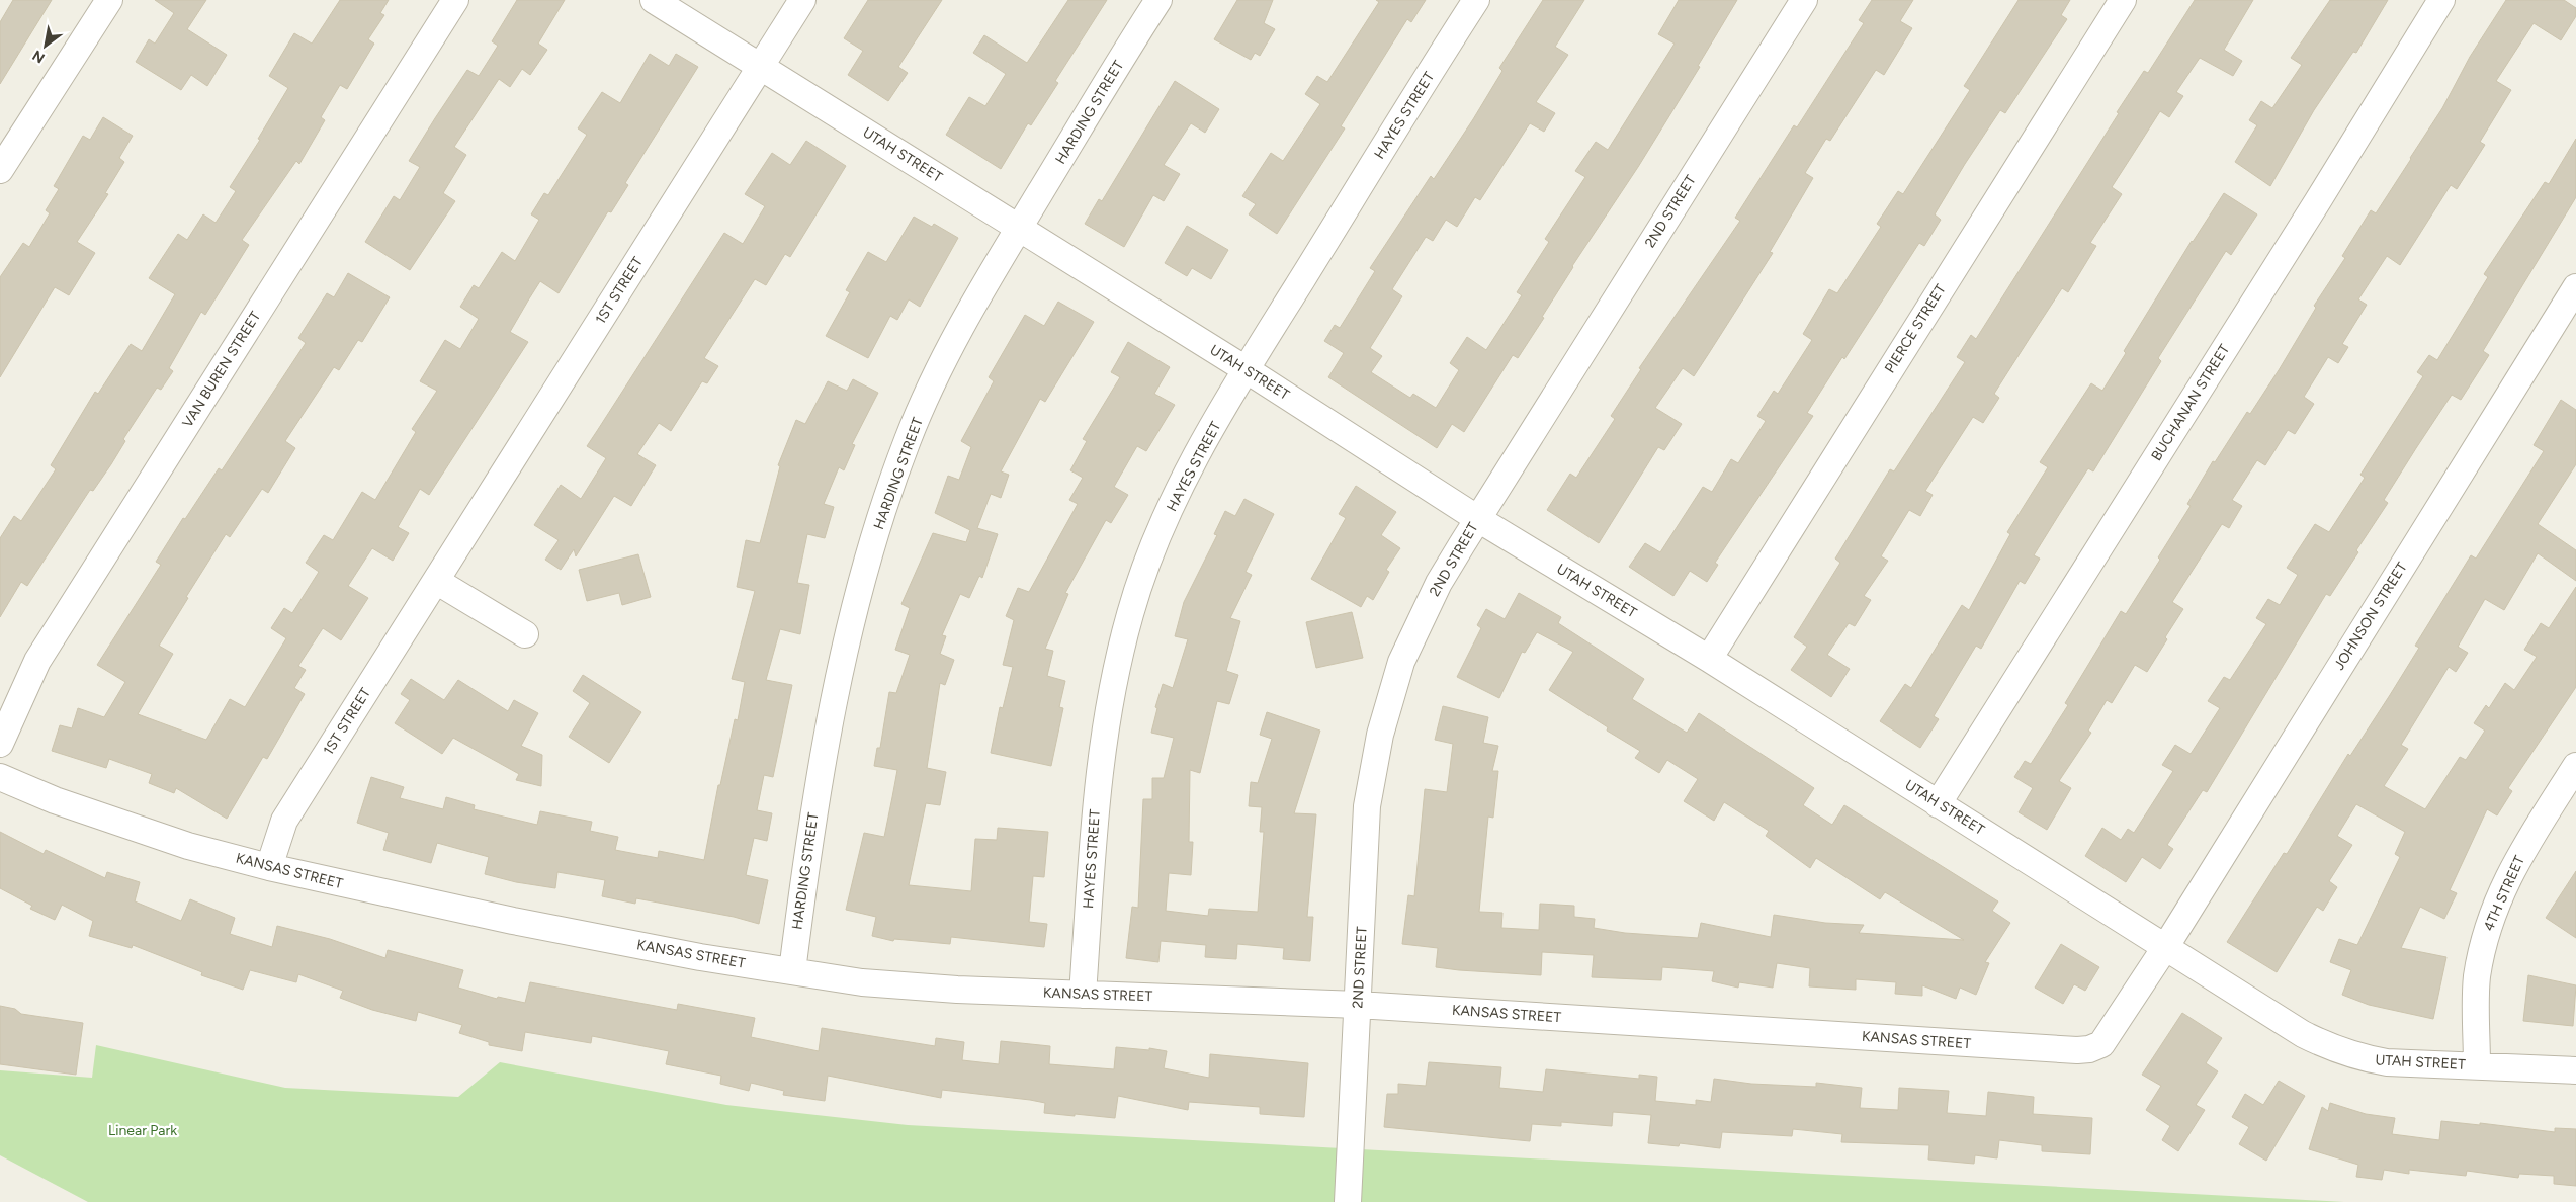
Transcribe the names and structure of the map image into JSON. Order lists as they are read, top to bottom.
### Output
{
  "streets": {
    "street": [
      "HARDING STREET",
      "HAYES STREET",
      "UTAH STREET",
      "2ND STREET",
      "1ST STREET",
      "PIERCE STREET",
      "VAN BUREN STREET",
      "BUCHANAN STREET",
      "JOHNSON STREET",
      "KANSAS STREET",
      "4TH STREET"
    ]
  },
  "crossings": [
    ["HARDING STREET", "UTAH STREET"],
    ["HARDING STREET", "KANSAS STREET"],
    ["HAYES STREET", "UTAH STREET"],
    ["HAYES STREET", "KANSAS STREET"],
    ["UTAH STREET", "2ND STREET"],
    ["UTAH STREET", "1ST STREET"],
    ["UTAH STREET", "PIERCE STREET"],
    ["UTAH STREET", "BUCHANAN STREET"],
    ["UTAH STREET", "JOHNSON STREET"],
    ["UTAH STREET", "KANSAS STREET"],
    ["UTAH STREET", "4TH STREET"],
    ["2ND STREET", "KANSAS STREET"],
    ["1ST STREET", "KANSAS STREET"],
    ["JOHNSON STREET", "KANSAS STREET"]
  ],
  "parks": ["Linear Park"],
  "north": "bottom left"
}
